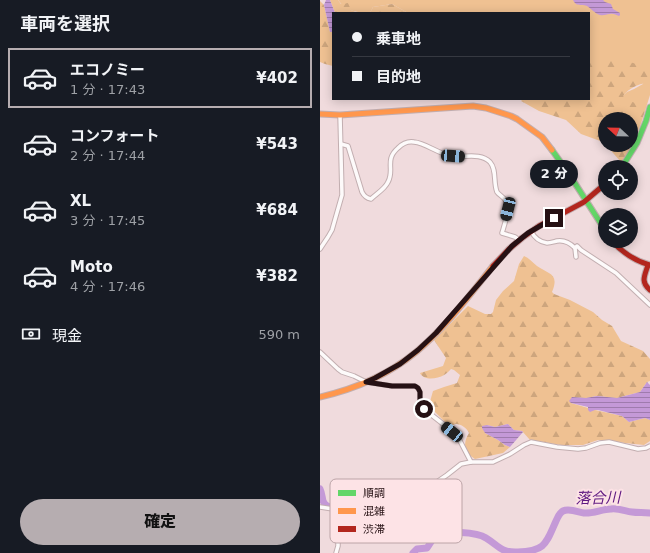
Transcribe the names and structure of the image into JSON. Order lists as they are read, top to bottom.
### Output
{
  "water": ["落合川"],
  "legend": ["順調", "混雑", "渋滞"],
  "north": "left",
  "page": {
    "heading": "車両を選択",
    "banner": ["乗車地", "目的地"],
    "list": [
      {
        "name": "エコノミー",
        "note": "1 分 · 17:43",
        "value": "¥402"
      },
      {
        "name": "コンフォート",
        "note": "2 分 · 17:44",
        "value": "¥543"
      },
      {
        "name": "XL",
        "note": "3 分 · 17:45",
        "value": "¥684"
      },
      {
        "name": "Moto",
        "note": "4 分 · 17:46",
        "value": "¥382"
      }
    ],
    "bubble": "2 分",
    "pay": ["現金", "590 m"],
    "buttons": "確定"
  }
}
